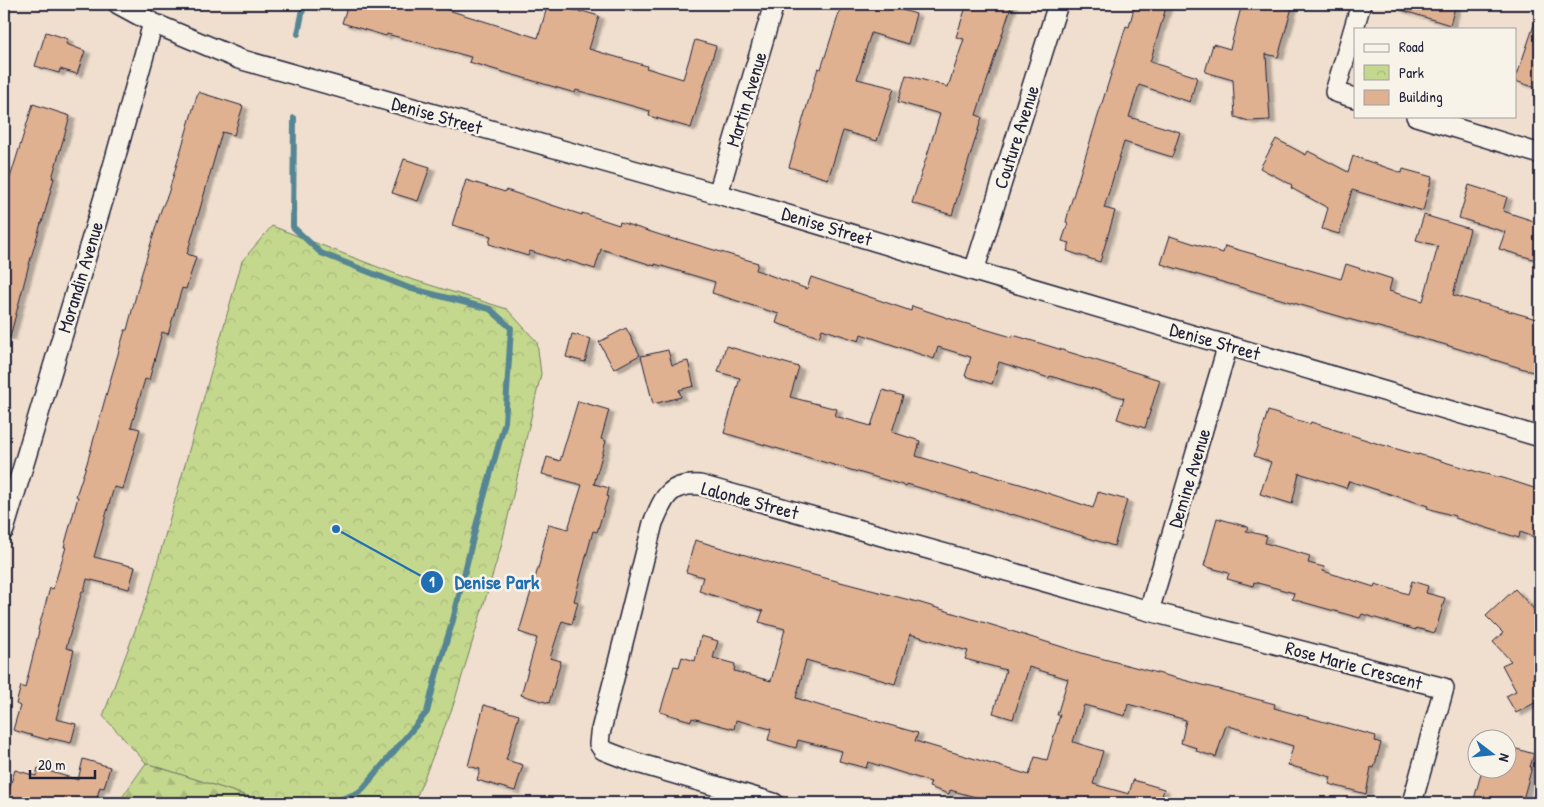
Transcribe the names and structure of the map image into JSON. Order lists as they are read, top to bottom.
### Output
{
  "streets": {
    "street": [
      "Martin Avenue",
      "Denise Street",
      "Couture Avenue",
      "Morandin Avenue",
      "Demine Avenue",
      "Lalonde Street",
      "Rose Marie Crescent"
    ]
  },
  "crossings": [
    ["Martin Avenue", "Denise Street"],
    ["Denise Street", "Couture Avenue"],
    ["Denise Street", "Morandin Avenue"],
    ["Denise Street", "Demine Avenue"],
    ["Demine Avenue", "Lalonde Street"],
    ["Demine Avenue", "Rose Marie Crescent"],
    ["Lalonde Street", "Rose Marie Crescent"]
  ],
  "places": ["Denise Park"],
  "legend": ["Road", "Park", "Building"],
  "scale_bar": "20 m",
  "north": "right"
}
